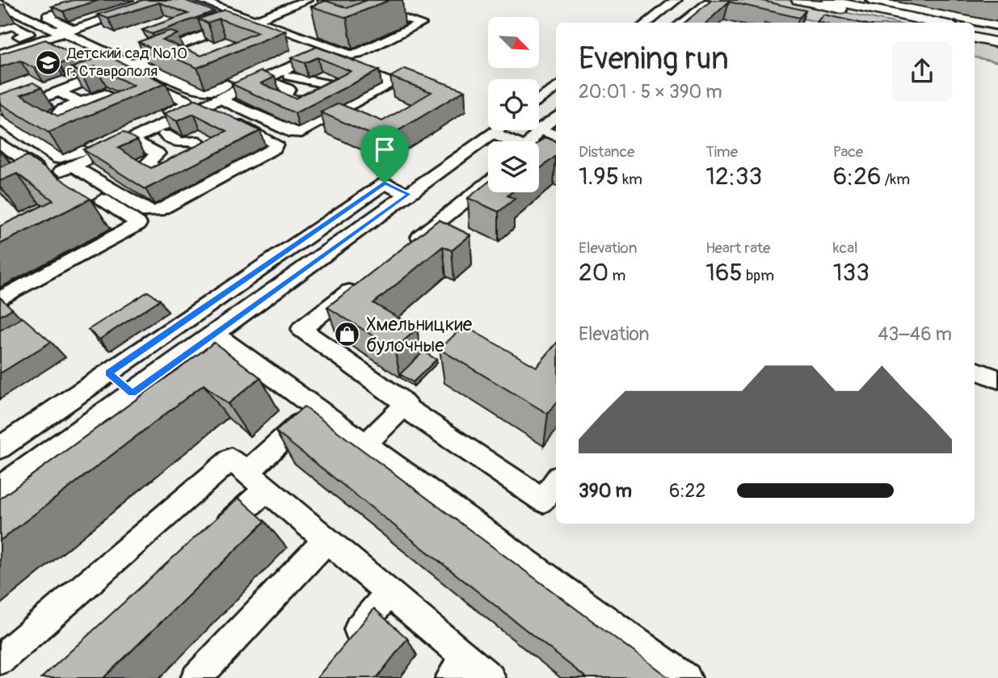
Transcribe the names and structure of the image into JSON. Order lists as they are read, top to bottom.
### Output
{
  "places": {
    "school or university": ["Детский сад №10 г. Ставрополя"],
    "shop": ["Хмельницкие булочные"]
  },
  "north": "bottom right",
  "page": {
    "heading": ["Evening run", "20:01 · 5 × 390 m"],
    "stats": [
      ["Distance", "1.95 km"],
      ["Time", "12:33"],
      ["Pace", "6:26 /km"],
      ["Elevation", "20 m"],
      ["Heart rate", "165 bpm"],
      ["kcal", "133"]
    ],
    "chart": ["Elevation", "43–46 m"],
    "list": [
      {
        "name": "390 m",
        "note": "6:22"
      }
    ]
  }
}
